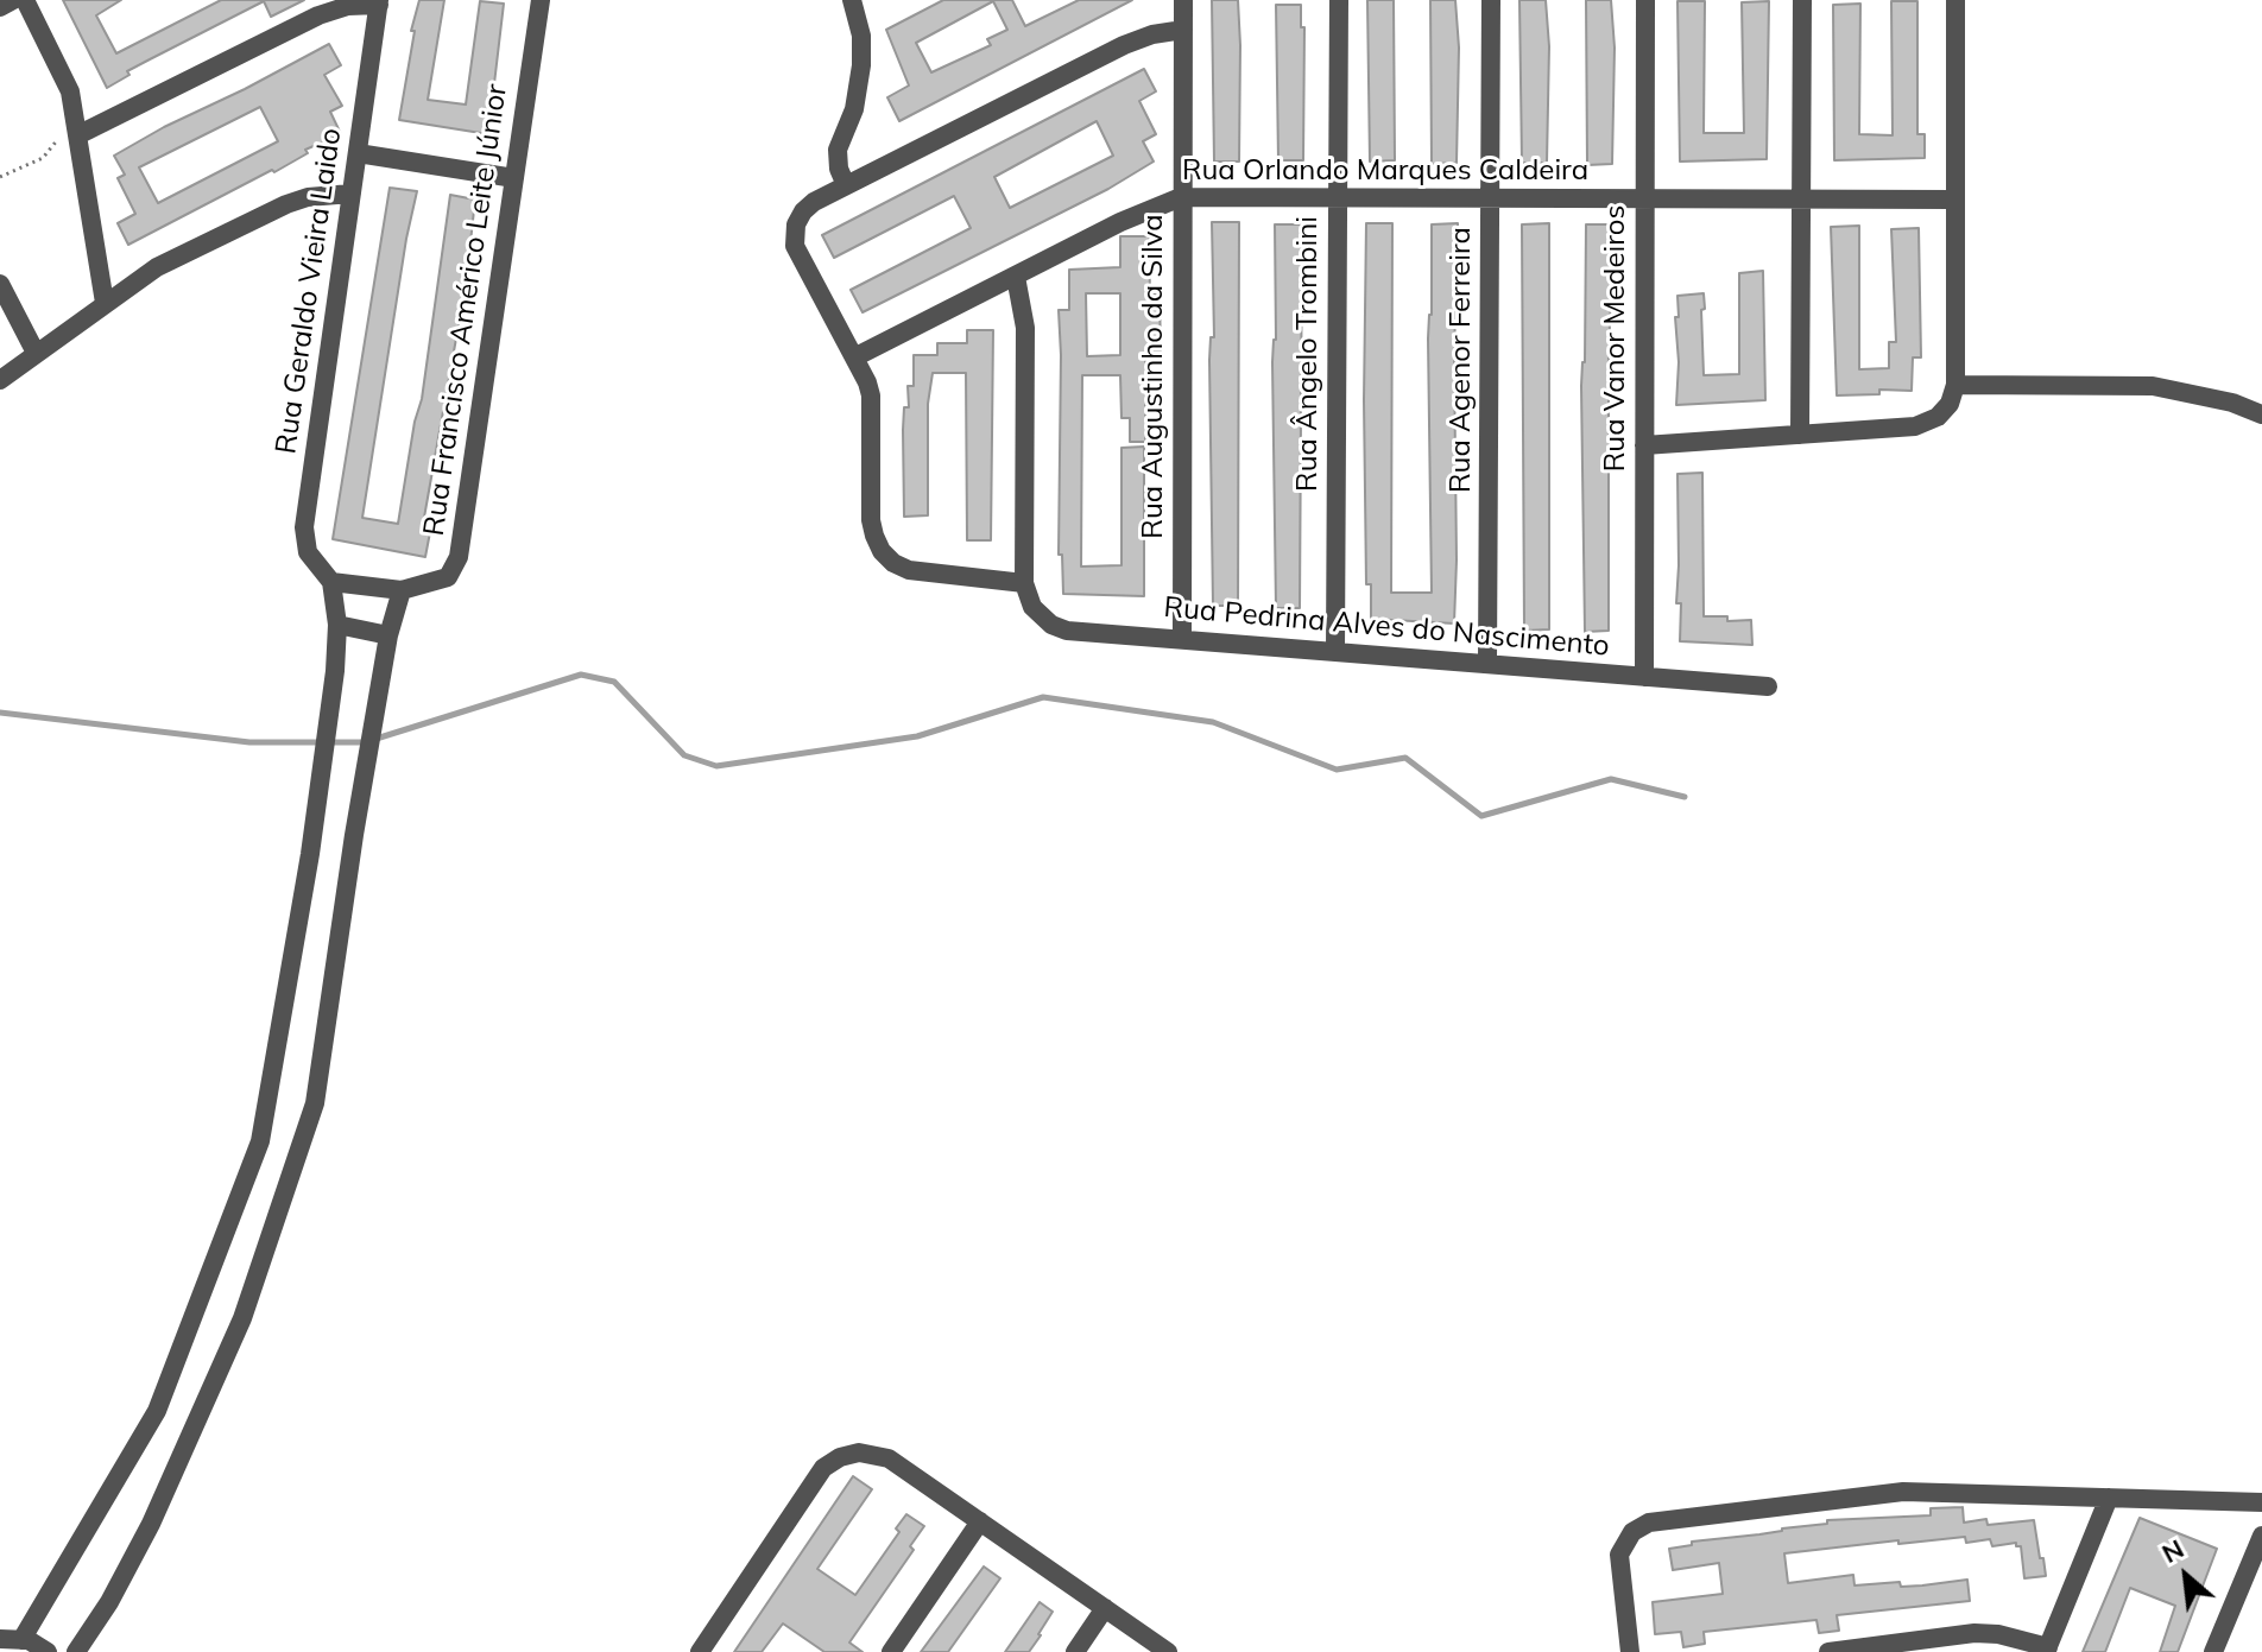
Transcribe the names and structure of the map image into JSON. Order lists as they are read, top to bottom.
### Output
{
  "streets": {
    "street": [
      "Rua Orlando Marques Caldeira",
      "Rua Geraldo Vieira Laido",
      "Rua Francisco Américo Leite Júnior",
      "Rua Vanor Medeiros",
      "Rua Ângelo Trombini",
      "Rua Agenor Ferreira",
      "Rua Augustinho da Silva",
      "Rua Pedrina Alves do Nascimento"
    ]
  },
  "crossings": [
    ["Rua Orlando Marques Caldeira", "Rua Vanor Medeiros"],
    ["Rua Orlando Marques Caldeira", "Rua Ângelo Trombini"],
    ["Rua Orlando Marques Caldeira", "Rua Agenor Ferreira"],
    ["Rua Orlando Marques Caldeira", "Rua Augustinho da Silva"],
    ["Rua Vanor Medeiros", "Rua Pedrina Alves do Nascimento"],
    ["Rua Ângelo Trombini", "Rua Pedrina Alves do Nascimento"],
    ["Rua Agenor Ferreira", "Rua Pedrina Alves do Nascimento"],
    ["Rua Augustinho da Silva", "Rua Pedrina Alves do Nascimento"]
  ],
  "north": "top left"
}
